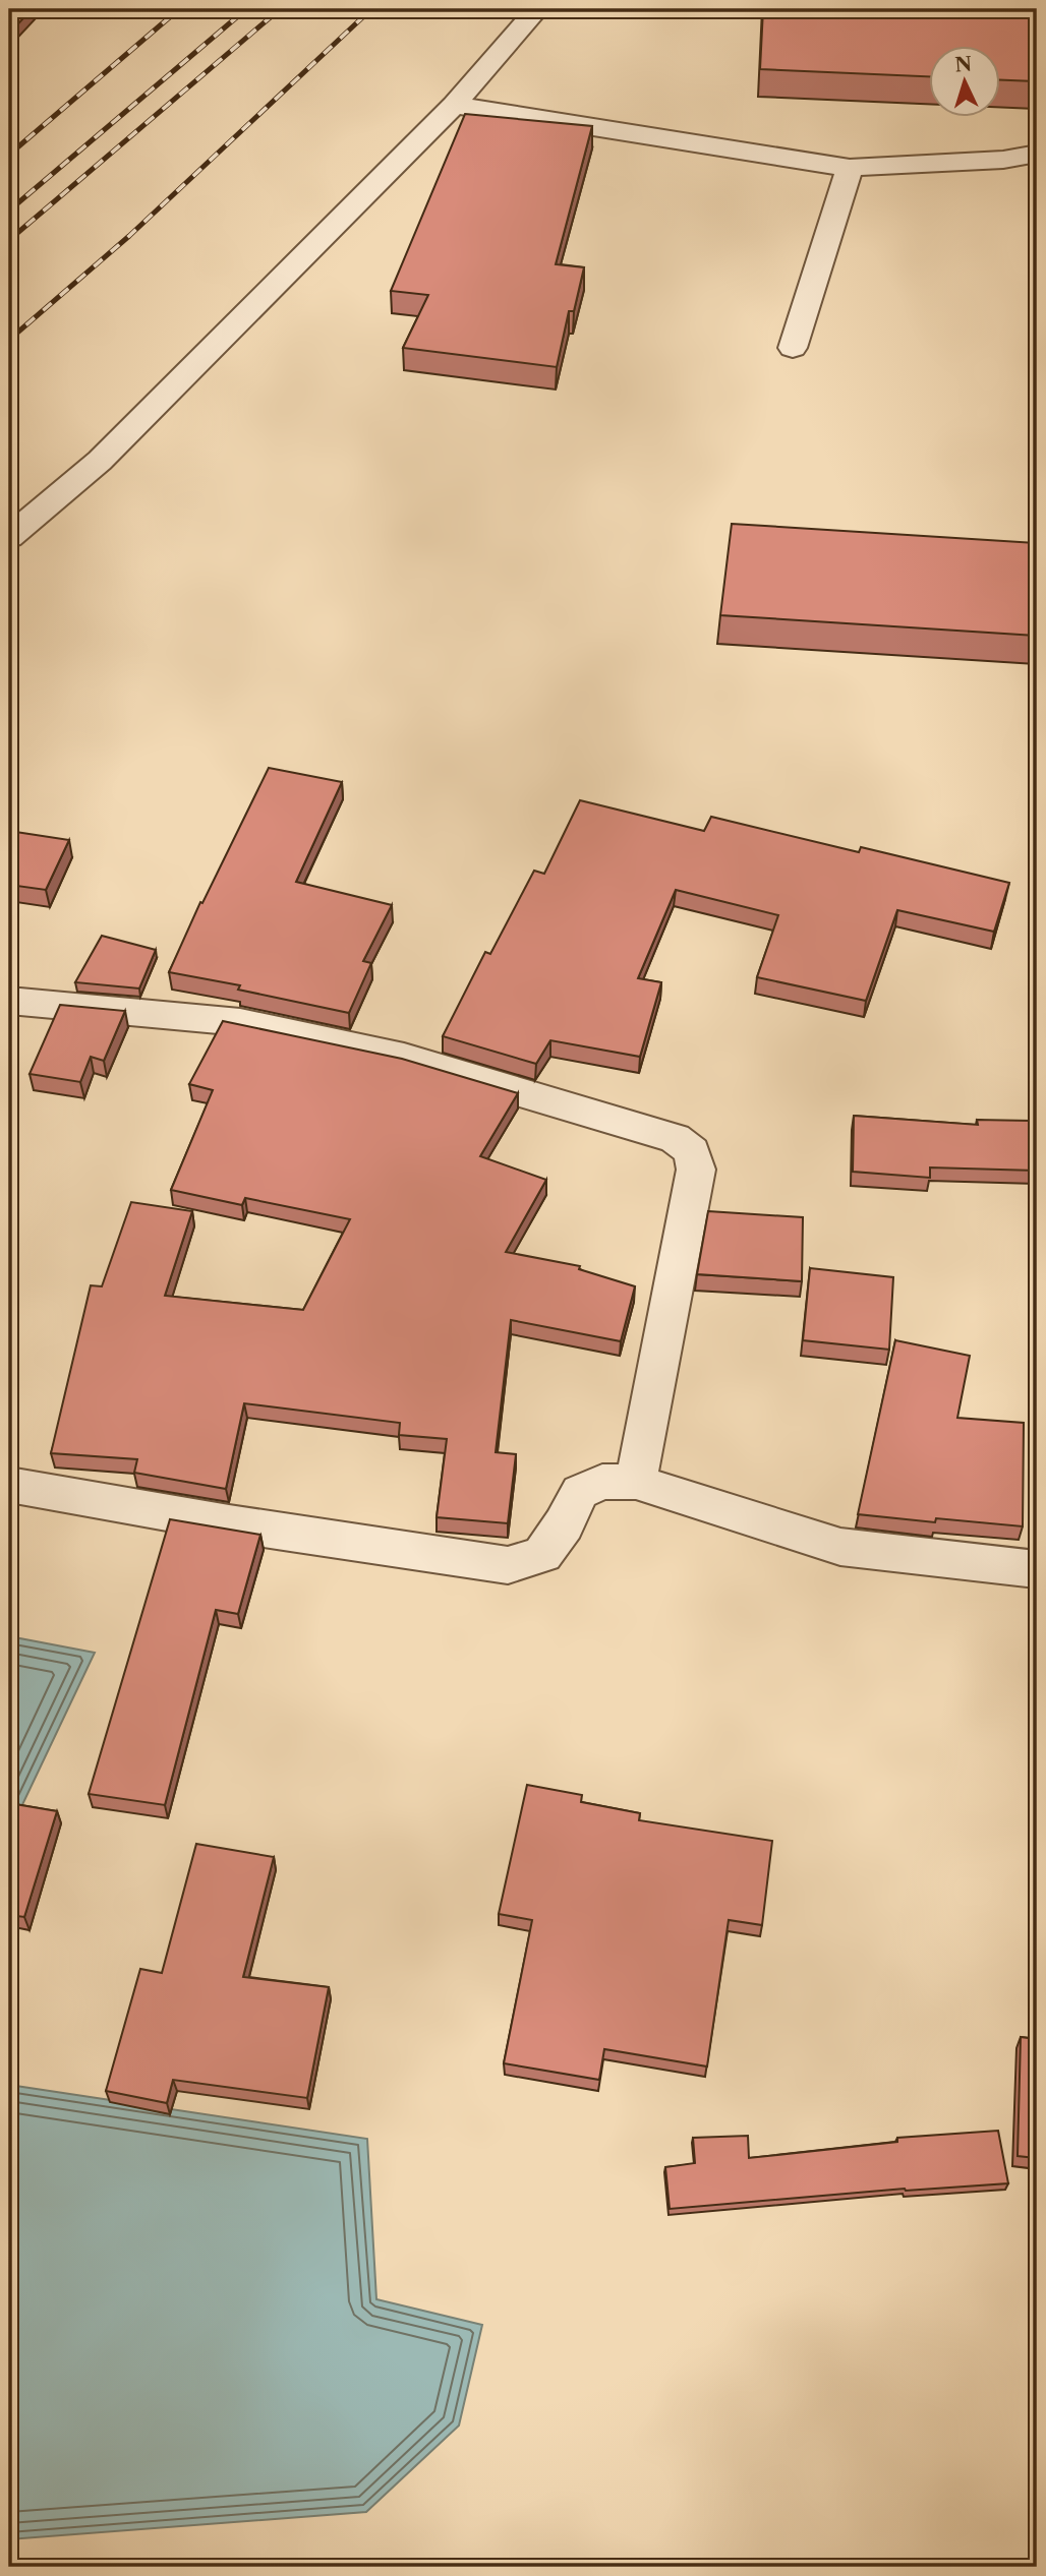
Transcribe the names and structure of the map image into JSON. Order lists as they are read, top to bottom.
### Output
{
  "north": "top"
}
